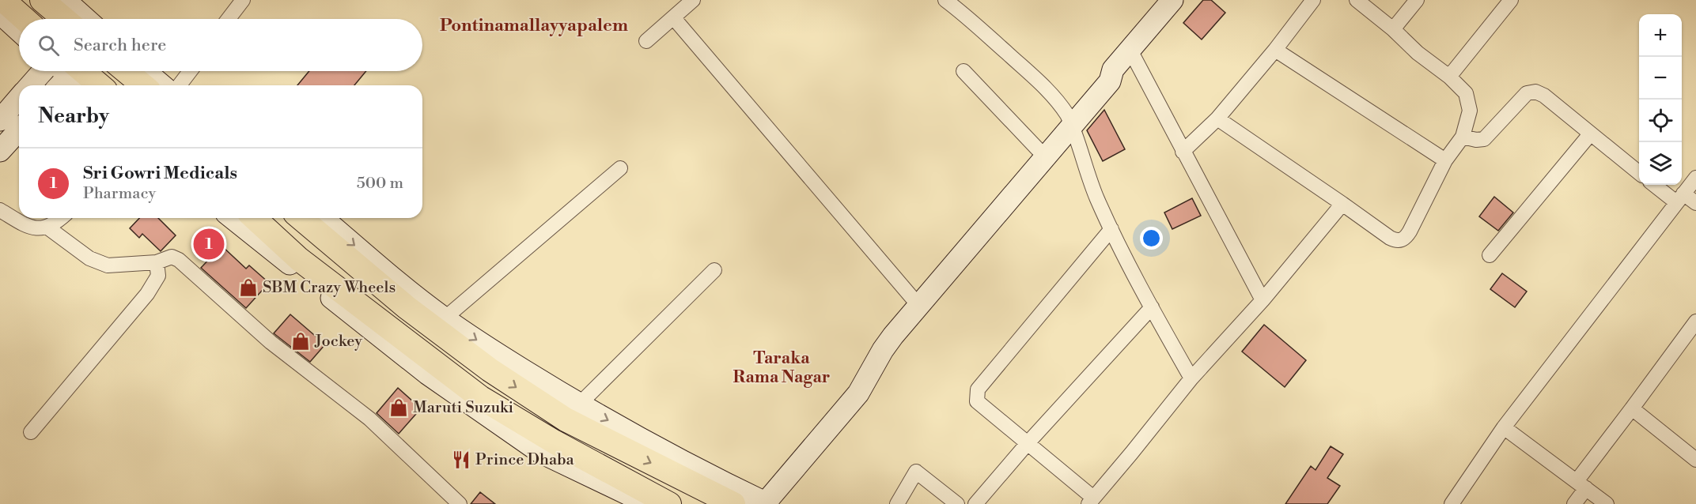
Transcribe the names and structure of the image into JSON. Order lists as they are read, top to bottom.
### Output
{
  "districts": ["Pontinamallayyapalem", "Taraka Rama Nagar"],
  "places": {
    "shop": ["SBM Crazy Wheels", "Jockey", "Maruti Suzuki"],
    "restaurant": ["Prince Dhaba"]
  },
  "page": {
    "map_buttons": ["+", "−"],
    "search": "Search here",
    "heading": "Nearby",
    "list": [
      {
        "mark": "1",
        "name": "Sri Gowri Medicals",
        "note": "Pharmacy",
        "value": "500 m"
      }
    ],
    "pins": "1"
  }
}
